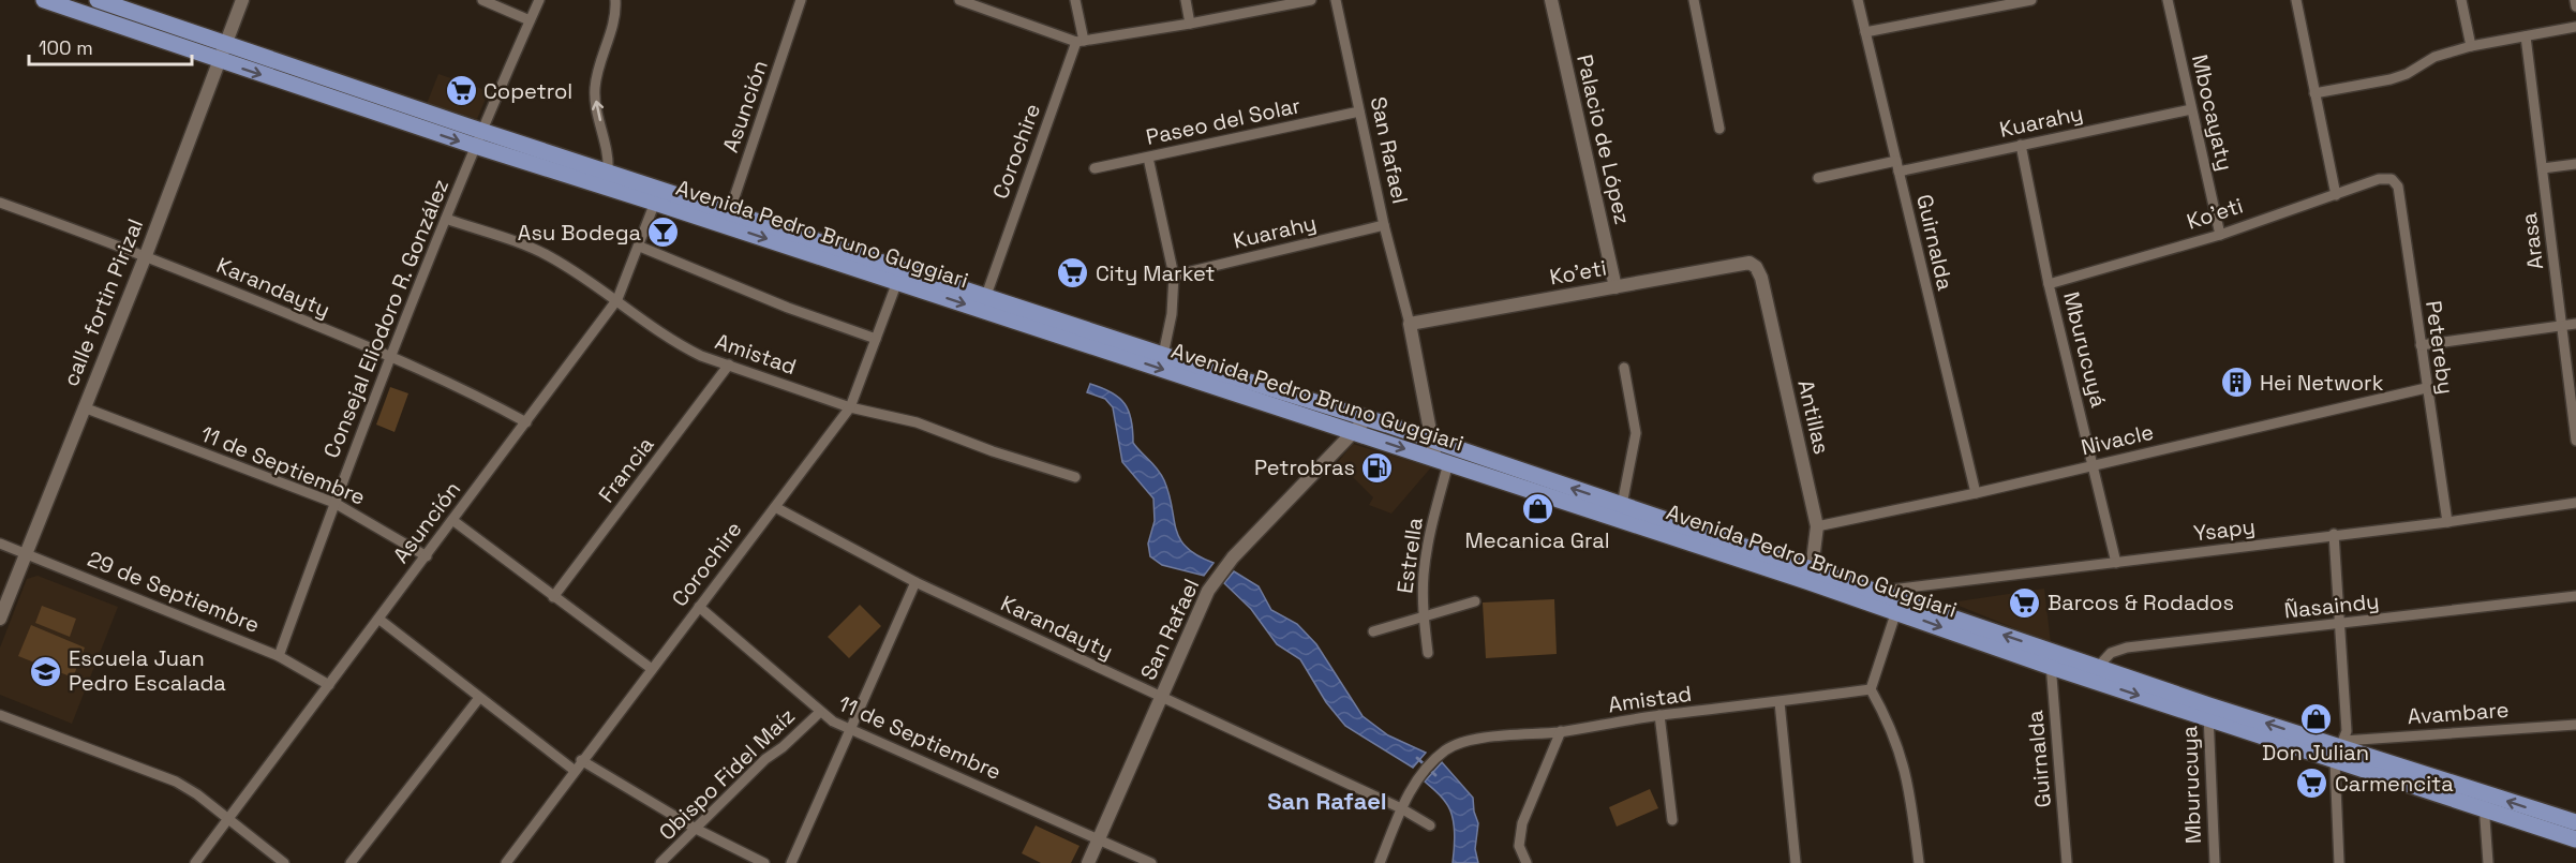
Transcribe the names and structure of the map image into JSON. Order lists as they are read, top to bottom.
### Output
{
  "streets": {
    "main road": ["Avenida Pedro Bruno Guggiari"],
    "street": [
      "Asunción",
      "Mbocayaty",
      "Paseo del Solar",
      "Kuarahy",
      "Palacio de López",
      "San Rafael",
      "Corochire",
      "Ko'eti",
      "Arasa",
      "Guirnalda",
      "Karandayty",
      "calle fortin Pirizal",
      "Consejal Eliodoro R. González",
      "Petereby",
      "Mburucuyá",
      "Amistad",
      "Antillas",
      "Nivacle",
      "11 de Septiembre",
      "Francia",
      "Ysapy",
      "Estrella",
      "29 de Septiembre",
      "Ñasaindy",
      "Avambare",
      "Obispo Fidel Maíz",
      "Mburucuya"
    ]
  },
  "crossings": [
    ["Asunción", "Avenida Pedro Bruno Guggiari"],
    ["Asunción", "Karandayty"],
    ["Asunción", "Amistad"],
    ["Asunción", "11 de Septiembre"],
    ["Asunción", "29 de Septiembre"],
    ["Mbocayaty", "Kuarahy"],
    ["Mbocayaty", "Ko'eti"],
    ["Paseo del Solar", "San Rafael"],
    ["Kuarahy", "San Rafael"],
    ["Kuarahy", "Guirnalda"],
    ["Kuarahy", "Mburucuyá"],
    ["Palacio de López", "Ko'eti"],
    ["San Rafael", "Ko'eti"],
    ["San Rafael", "Avenida Pedro Bruno Guggiari"],
    ["San Rafael", "Karandayty"],
    ["San Rafael", "11 de Septiembre"],
    ["San Rafael", "Estrella"],
    ["Corochire", "Avenida Pedro Bruno Guggiari"],
    ["Corochire", "Karandayty"],
    ["Corochire", "Amistad"],
    ["Corochire", "11 de Septiembre"],
    ["Ko'eti", "Petereby"],
    ["Ko'eti", "Mburucuyá"],
    ["Ko'eti", "Antillas"],
    ["Avenida Pedro Bruno Guggiari", "Guirnalda"],
    ["Avenida Pedro Bruno Guggiari", "calle fortin Pirizal"],
    ["Avenida Pedro Bruno Guggiari", "Consejal Eliodoro R. González"],
    ["Avenida Pedro Bruno Guggiari", "Antillas"],
    ["Avenida Pedro Bruno Guggiari", "Ysapy"],
    ["Avenida Pedro Bruno Guggiari", "Estrella"],
    ["Avenida Pedro Bruno Guggiari", "Ñasaindy"],
    ["Avenida Pedro Bruno Guggiari", "Avambare"],
    ["Avenida Pedro Bruno Guggiari", "Mburucuya"],
    ["Guirnalda", "Nivacle"],
    ["Karandayty", "calle fortin Pirizal"],
    ["Karandayty", "Consejal Eliodoro R. González"],
    ["Karandayty", "Amistad"],
    ["calle fortin Pirizal", "11 de Septiembre"],
    ["calle fortin Pirizal", "29 de Septiembre"],
    ["Consejal Eliodoro R. González", "Amistad"],
    ["Consejal Eliodoro R. González", "11 de Septiembre"],
    ["Consejal Eliodoro R. González", "29 de Septiembre"],
    ["Petereby", "Nivacle"],
    ["Petereby", "Ysapy"],
    ["Mburucuyá", "Nivacle"],
    ["Mburucuyá", "Ysapy"],
    ["Amistad", "Francia"],
    ["Antillas", "Nivacle"],
    ["11 de Septiembre", "Obispo Fidel Maíz"]
  ],
  "districts": ["San Rafael"],
  "places": {
    "supermarket": [
      "Copetrol",
      "City Market",
      "Barcos & Rodados",
      "Carmencita"
    ],
    "bar": ["Asu Bodega"],
    "building": ["Hei Network"],
    "fuel station": ["Petrobras"],
    "shop": ["Mecanica Gral", "Don Julian"],
    "school or university": ["Escuela Juan Pedro Escalada"]
  },
  "scale_bar": "100 m"
}
